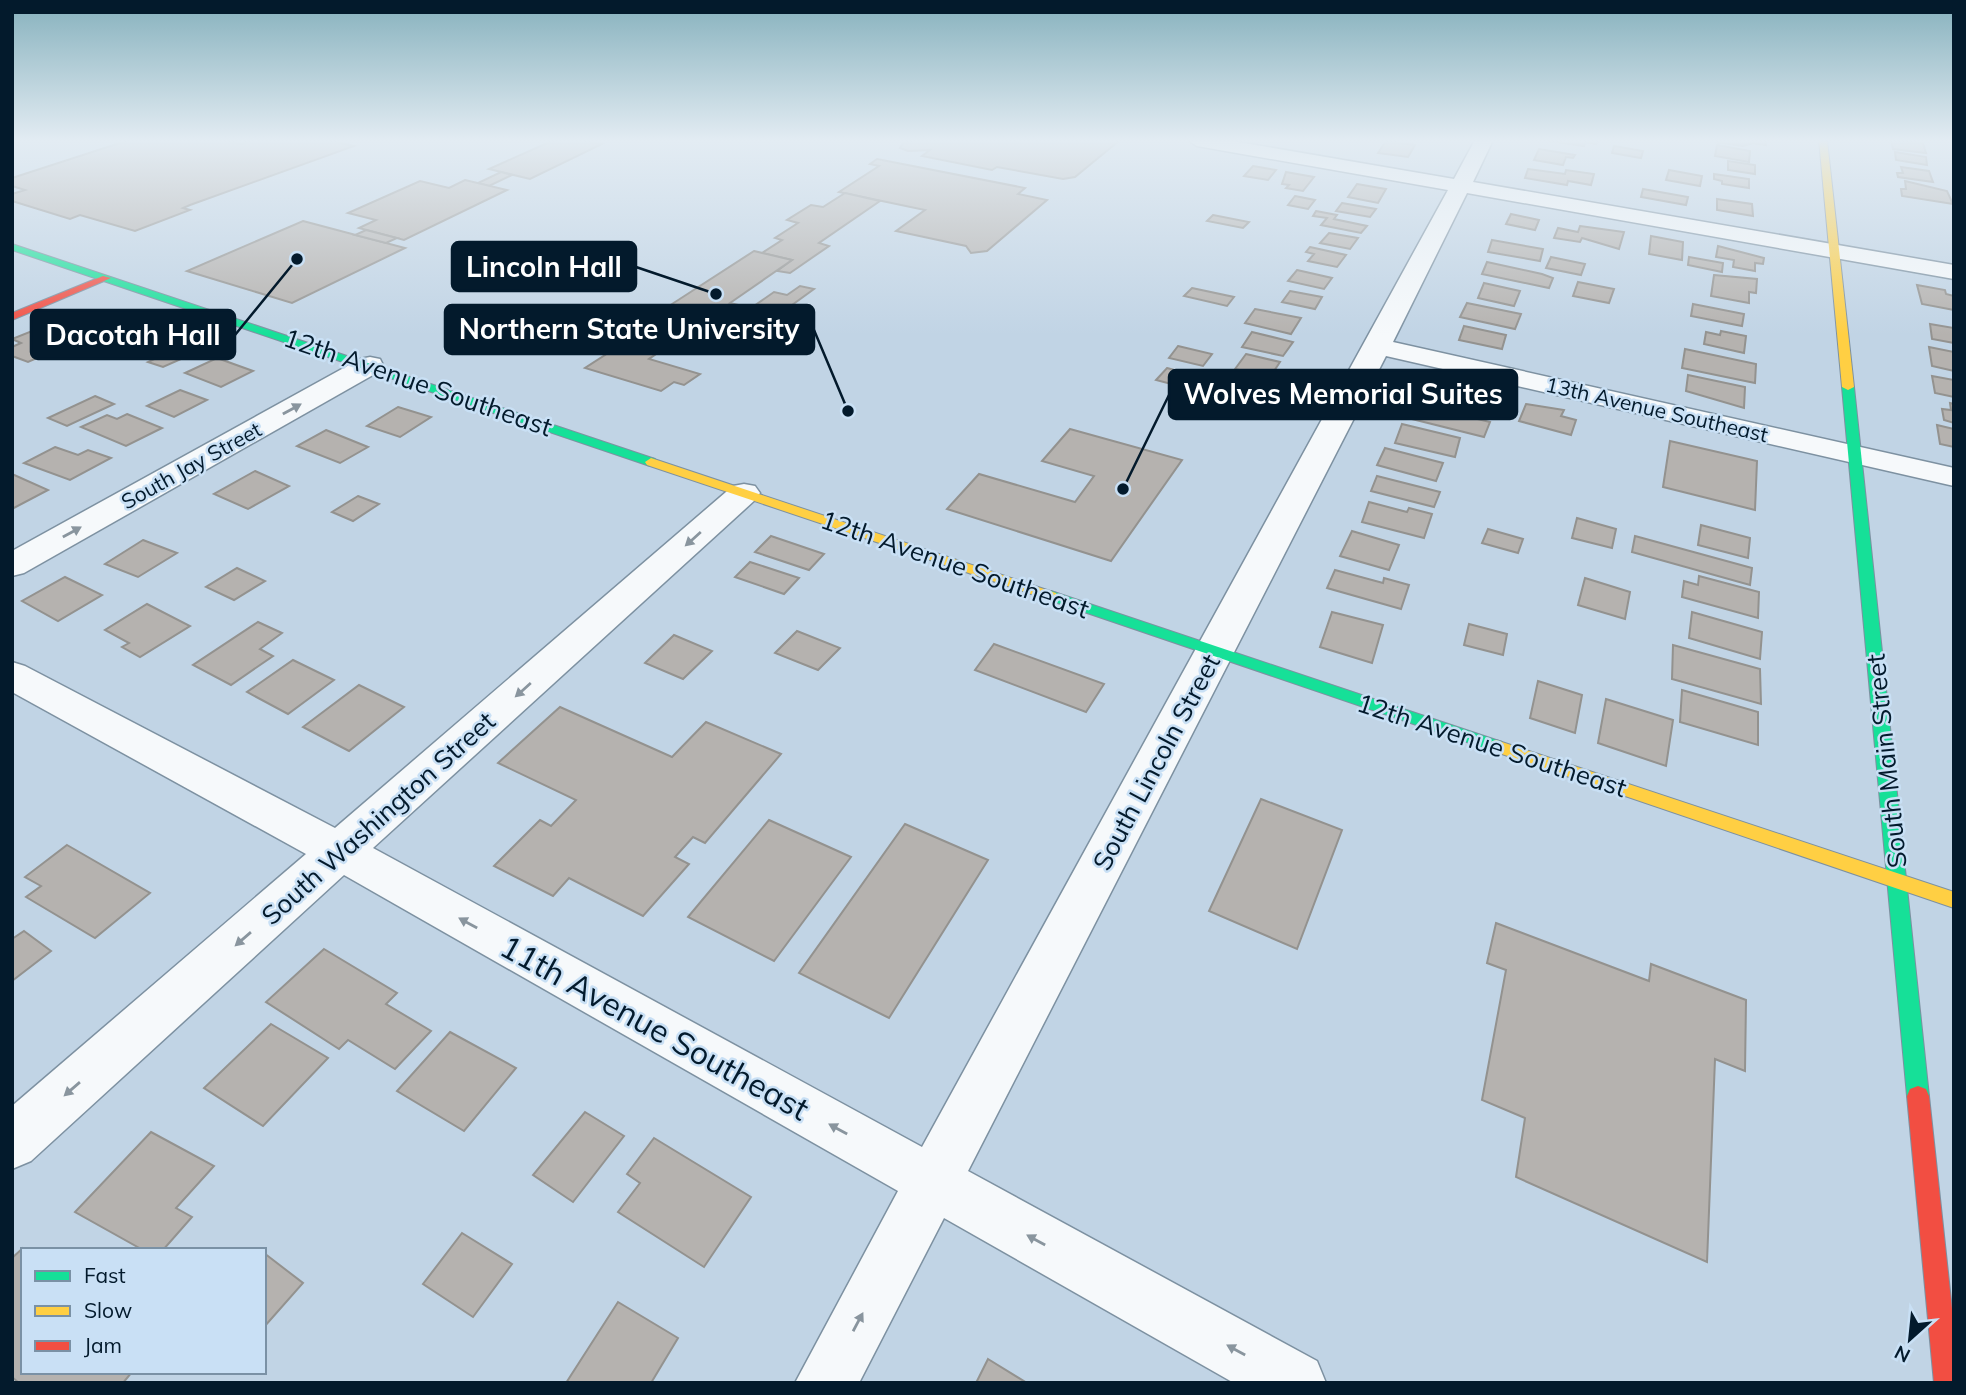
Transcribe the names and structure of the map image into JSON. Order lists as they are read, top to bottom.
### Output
{
  "streets": {
    "street": [
      "12th Avenue Southeast",
      "13th Avenue Southeast",
      "South Jay Street",
      "South Main Street",
      "South Lincoln Street",
      "South Washington Street",
      "11th Avenue Southeast"
    ]
  },
  "crossings": [
    ["12th Avenue Southeast", "South Jay Street"],
    ["12th Avenue Southeast", "South Main Street"],
    ["12th Avenue Southeast", "South Lincoln Street"],
    ["12th Avenue Southeast", "South Washington Street"],
    ["13th Avenue Southeast", "South Main Street"],
    ["13th Avenue Southeast", "South Lincoln Street"],
    ["South Lincoln Street", "11th Avenue Southeast"],
    ["South Washington Street", "11th Avenue Southeast"]
  ],
  "one_way": ["South Jay Street", "South Washington Street", "11th Avenue Southeast"],
  "places": [
    "Dacotah Hall",
    "Lincoln Hall",
    "Northern State University",
    "Wolves Memorial Suites"
  ],
  "legend": ["Fast", "Slow", "Jam"],
  "north": "bottom left"
}
